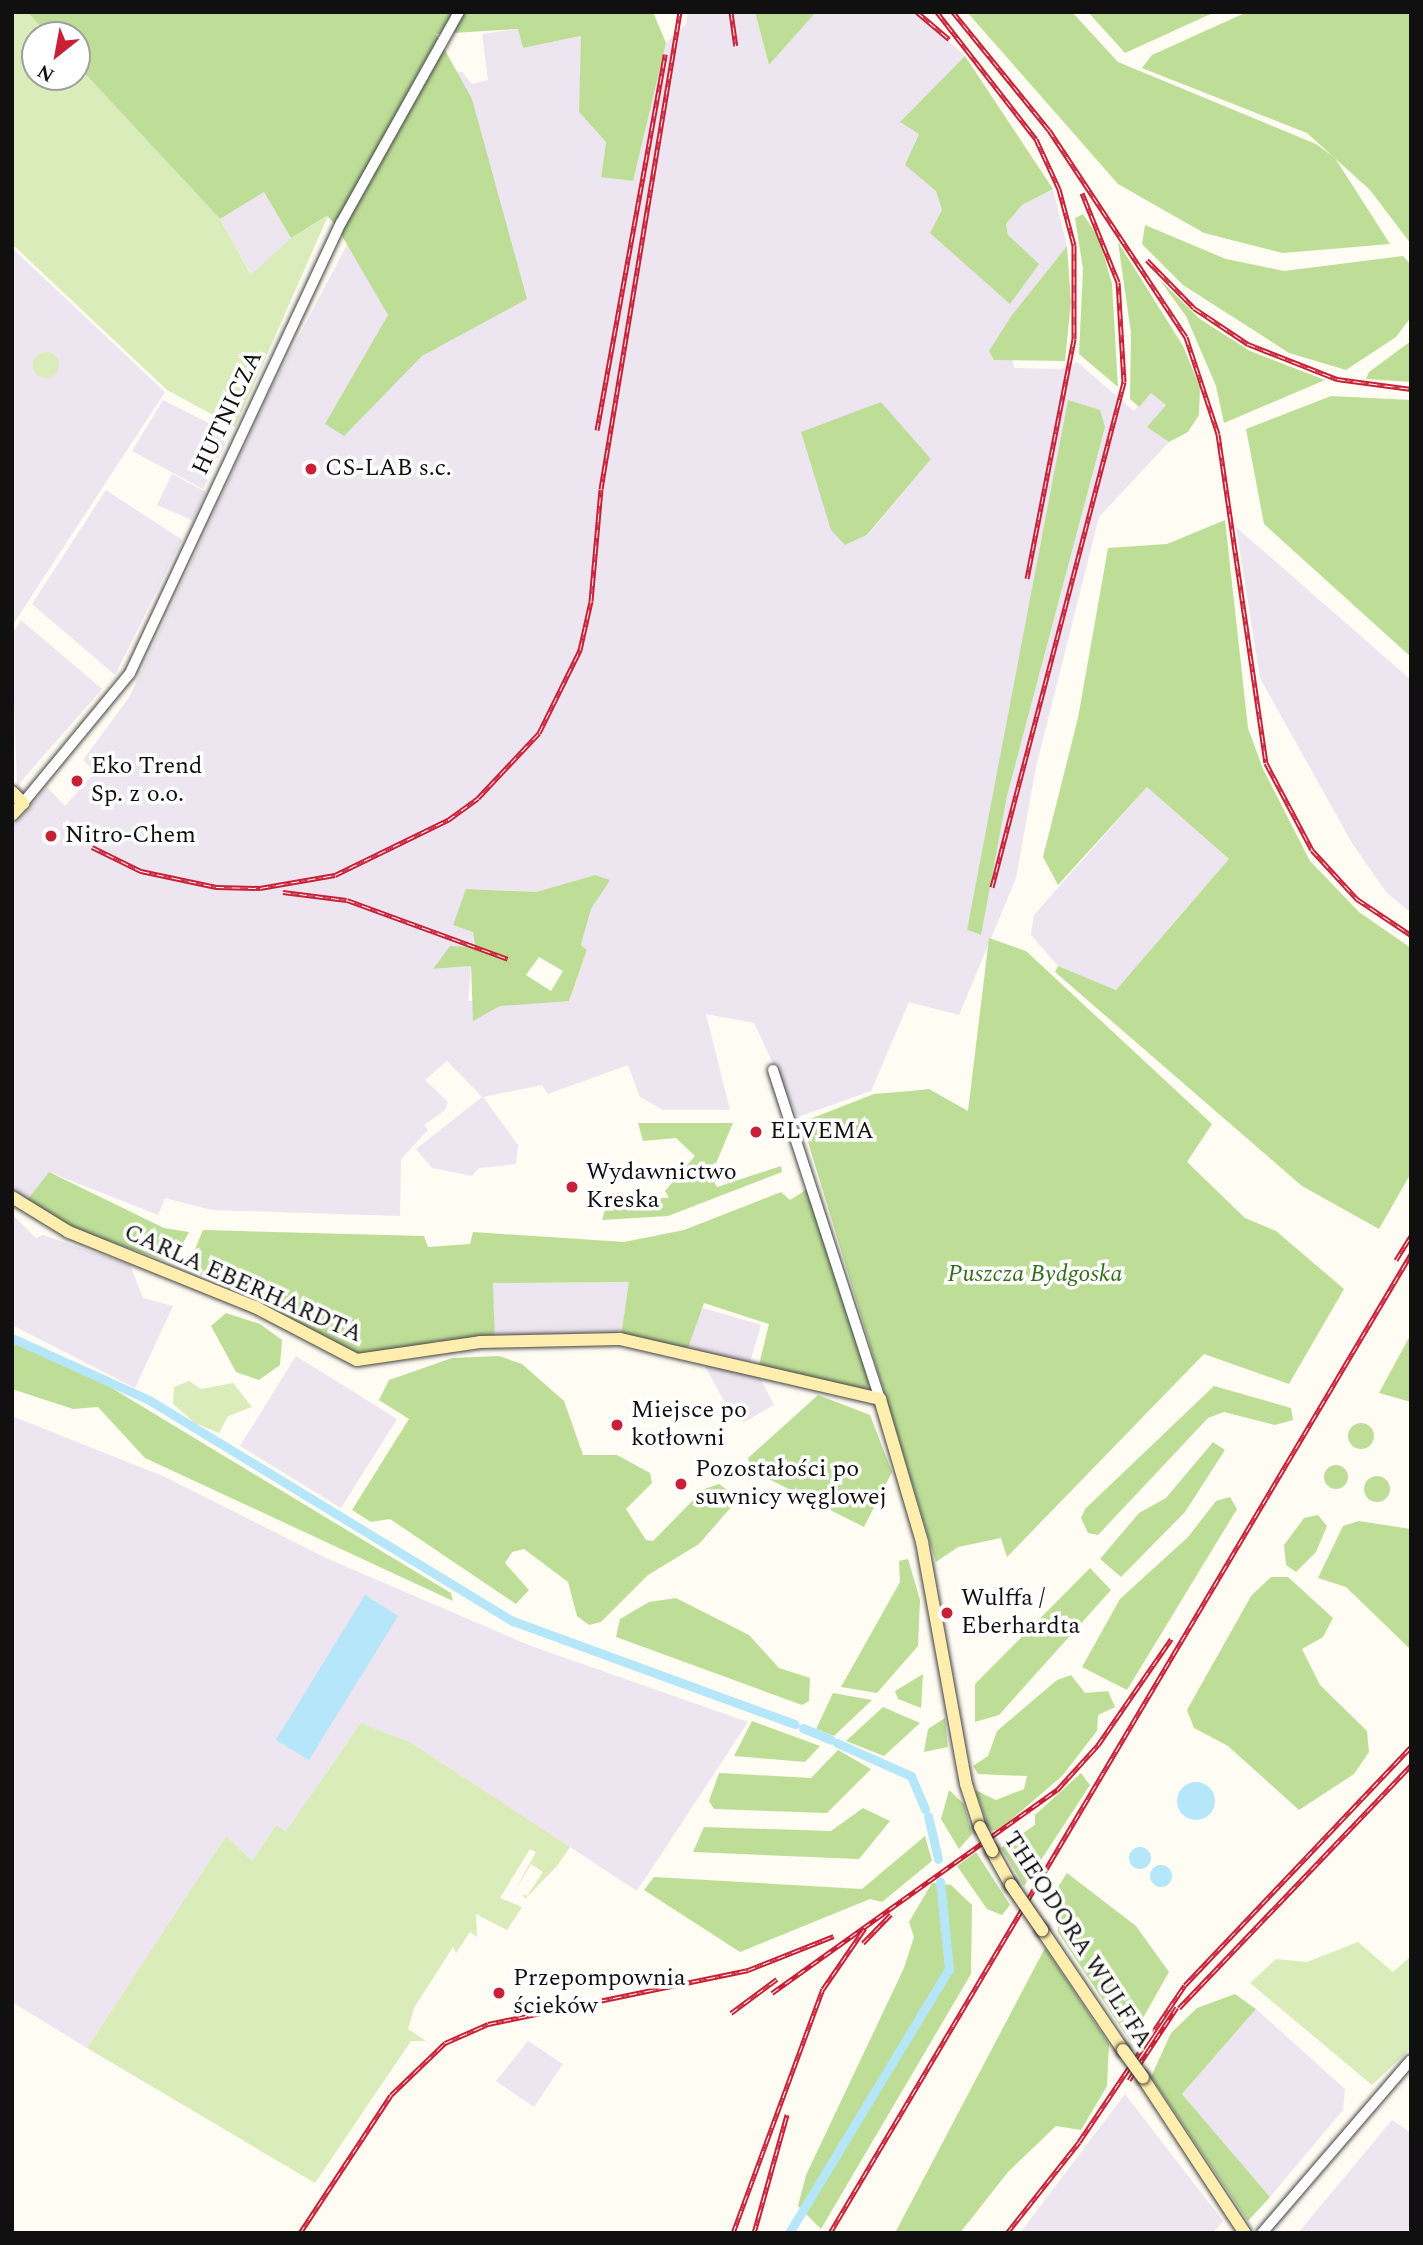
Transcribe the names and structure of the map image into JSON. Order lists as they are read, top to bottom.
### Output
{
  "streets": {
    "street": ["HUTNICZA", "CARLA EBERHARDTA", "THEODORA WULFFA"]
  },
  "crossings": [
    ["CARLA EBERHARDTA", "THEODORA WULFFA"]
  ],
  "parks": ["Puszcza Bydgoska"],
  "places": [
    "CS-LAB s.c.",
    "Eko Trend Sp. z o.o.",
    "Nitro-Chem",
    "ELVEMA",
    "Wydawnictwo Kreska",
    "Miejsce po kotłowni",
    "Pozostałości po suwnicy węglowej",
    "Wulffa / Eberhardta",
    "Przepompownia ścieków"
  ],
  "north": "bottom left"
}
